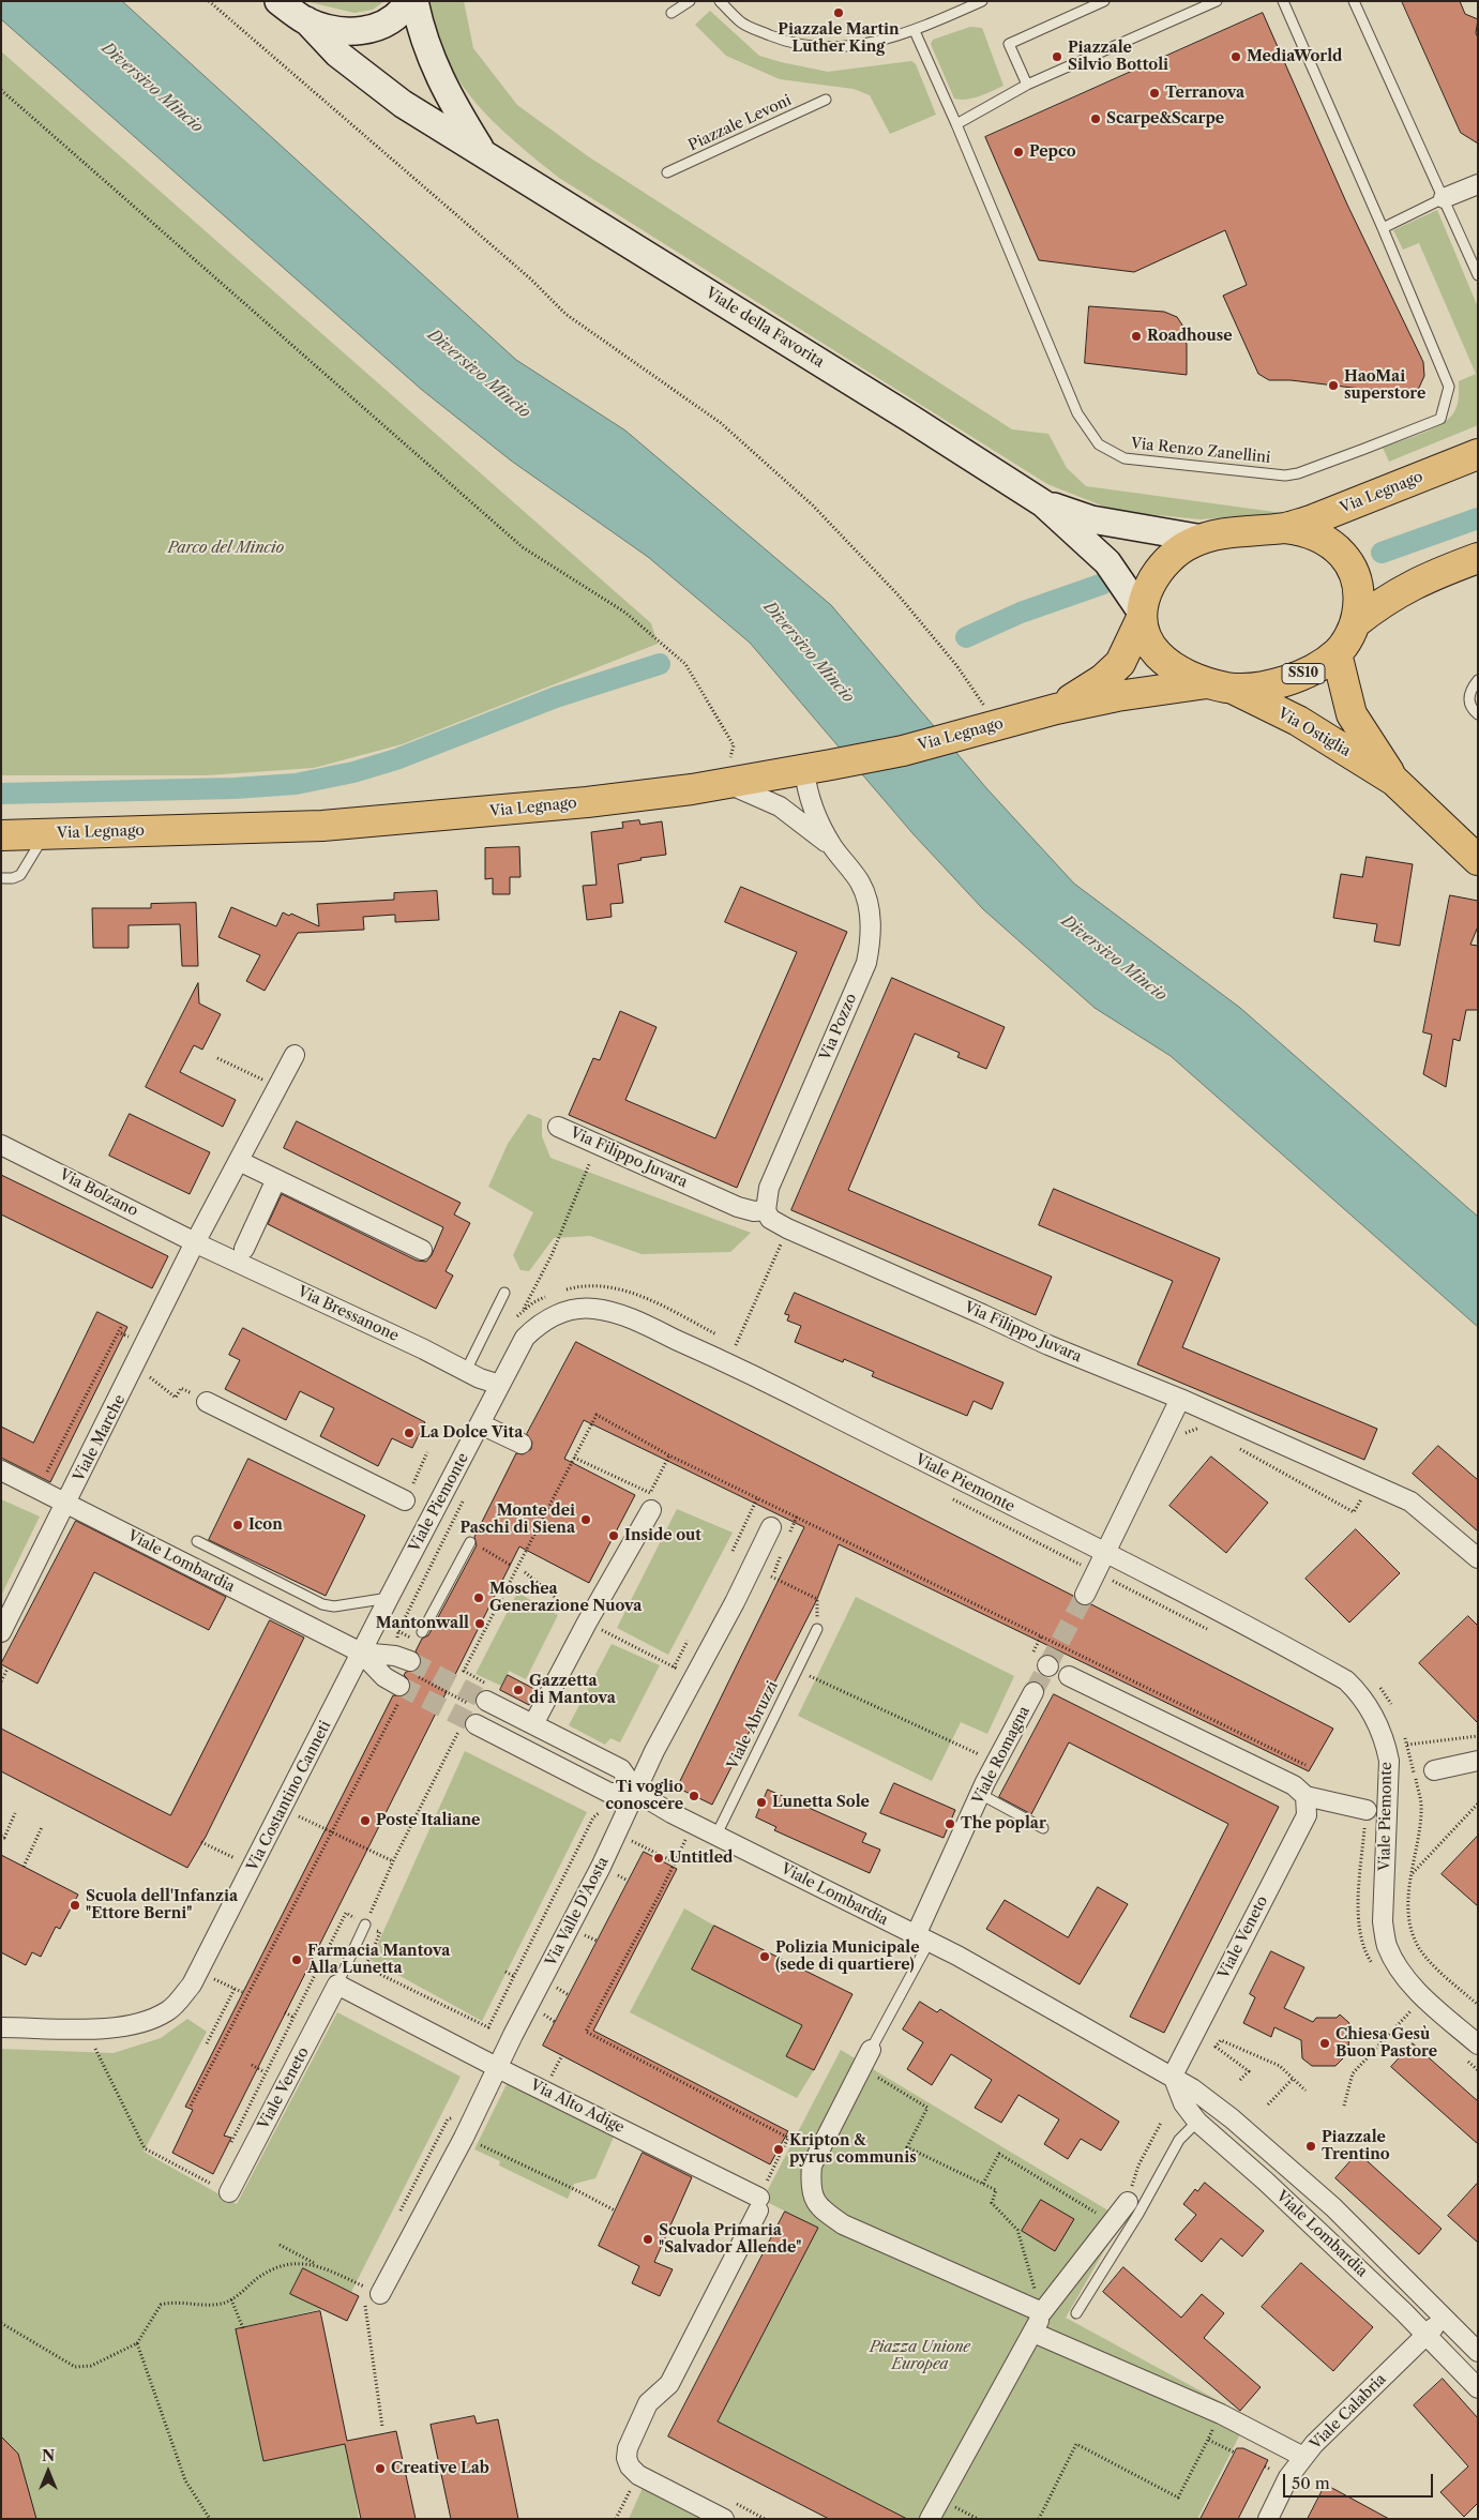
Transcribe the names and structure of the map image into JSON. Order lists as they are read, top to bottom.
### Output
{
  "streets": {
    "main road": [
      "Viale della Favorita",
      "Via Legnago",
      "SS10",
      "Via Ostiglia"
    ],
    "street": [
      "Via Pozzo",
      "Via Filippo Juvara",
      "Via Bolzano",
      "Via Bressanone",
      "Viale Marche",
      "Viale Piemonte",
      "Viale Lombardia",
      "Viale Romagna",
      "Via Costantino Canneti",
      "Via Valle D'Aosta",
      "Viale Veneto",
      "Via Alto Adige",
      "Viale Calabria"
    ],
    "lane": ["Piazzale Levoni", "Via Renzo Zanellini", "Viale Abruzzi"]
  },
  "crossings": [
    ["Viale della Favorita", "Via Legnago"],
    ["Viale della Favorita", "Via Ostiglia"],
    ["Via Legnago", "Via Ostiglia"],
    ["Via Legnago", "Via Pozzo"],
    ["Via Pozzo", "Via Filippo Juvara"],
    ["Via Bolzano", "Via Bressanone"],
    ["Via Bolzano", "Viale Marche"],
    ["Via Bressanone", "Viale Marche"],
    ["Via Bressanone", "Viale Piemonte"],
    ["Viale Marche", "Viale Lombardia"],
    ["Viale Piemonte", "Viale Lombardia"],
    ["Viale Piemonte", "Via Costantino Canneti"],
    ["Viale Lombardia", "Viale Abruzzi"],
    ["Viale Lombardia", "Viale Romagna"],
    ["Viale Lombardia", "Via Costantino Canneti"],
    ["Viale Lombardia", "Via Valle D'Aosta"],
    ["Viale Lombardia", "Viale Veneto"],
    ["Viale Lombardia", "Viale Calabria"],
    ["Via Valle D'Aosta", "Via Alto Adige"],
    ["Viale Veneto", "Via Alto Adige"]
  ],
  "water": ["Diversivo Mincio"],
  "parks": ["Parco del Mincio", "Piazza Unione Europea"],
  "places": [
    "Piazzale Martin Luther King",
    "Piazzale Silvio Bottoli",
    "MediaWorld",
    "Terranova",
    "Scarpe&Scarpe",
    "Pepco",
    "Roadhouse",
    "HaoMai superstore",
    "La Dolce Vita",
    "Monte dei Paschi di Siena",
    "Icon",
    "Inside out",
    "Moschea Generazione Nuova",
    "Mantonwall",
    "Gazzetta di Mantova",
    "Ti voglio conoscere",
    "Lunetta Sole",
    "Poste Italiane",
    "The poplar",
    "Untitled",
    "Scuola dell'Infanzia \"Ettore Berni\"",
    "Polizia Municipale (sede di quartiere)",
    "Farmacia Mantova Alla Lunetta",
    "Chiesa Gesù Buon Pastore",
    "Piazzale Trentino",
    "Kripton & pyrus communis",
    "Scuola Primaria \"Salvador Allende\"",
    "Creative Lab"
  ],
  "scale_bar": "50 m",
  "north": "top"
}
